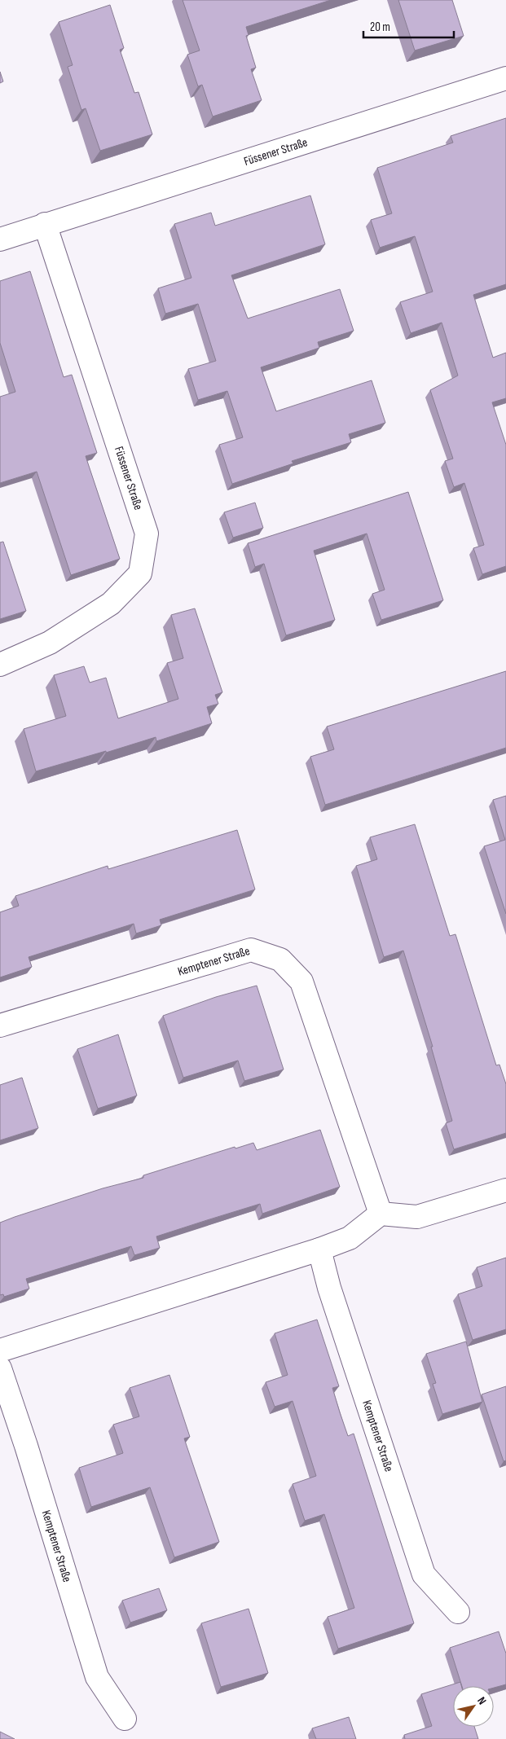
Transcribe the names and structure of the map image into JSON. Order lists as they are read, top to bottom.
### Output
{
  "streets": {
    "street": ["Füssener Straße", "Kemptener Straße"]
  },
  "scale_bar": "20 m",
  "north": "top right"
}
